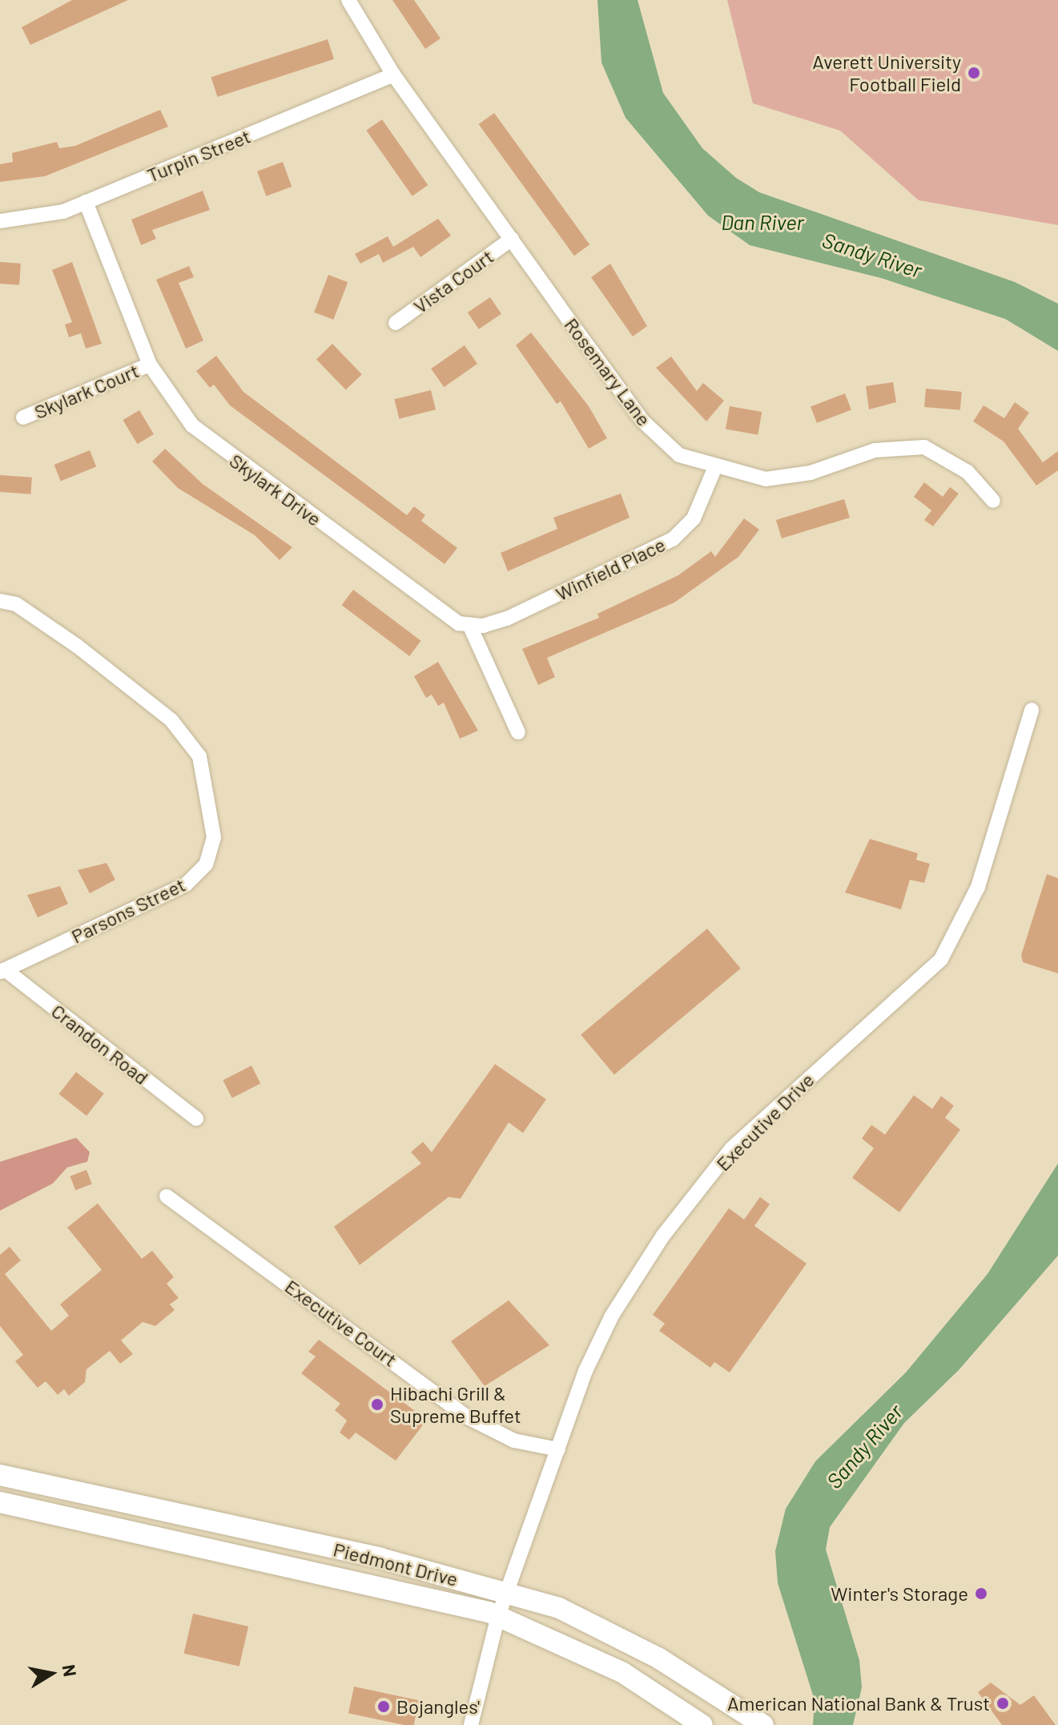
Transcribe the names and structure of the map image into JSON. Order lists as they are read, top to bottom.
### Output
{
  "streets": {
    "main road": ["Piedmont Drive"],
    "street": [
      "Turpin Street",
      "Vista Court",
      "Rosemary Lane",
      "Skylark Court",
      "Skylark Drive",
      "Winfield Place",
      "Parsons Street",
      "Crandon Road",
      "Executive Drive",
      "Executive Court"
    ]
  },
  "crossings": [
    ["Turpin Street", "Rosemary Lane"],
    ["Turpin Street", "Skylark Drive"],
    ["Vista Court", "Rosemary Lane"],
    ["Rosemary Lane", "Winfield Place"],
    ["Skylark Court", "Skylark Drive"],
    ["Skylark Drive", "Winfield Place"],
    ["Parsons Street", "Crandon Road"],
    ["Executive Drive", "Executive Court"],
    ["Executive Drive", "Piedmont Drive"]
  ],
  "water": ["Dan River", "Sandy River"],
  "places": [
    "Averett University Football Field",
    "Hibachi Grill & Supreme Buffet",
    "Winter's Storage",
    "American National Bank & Trust",
    "Bojangles'"
  ],
  "north": "right"
}
